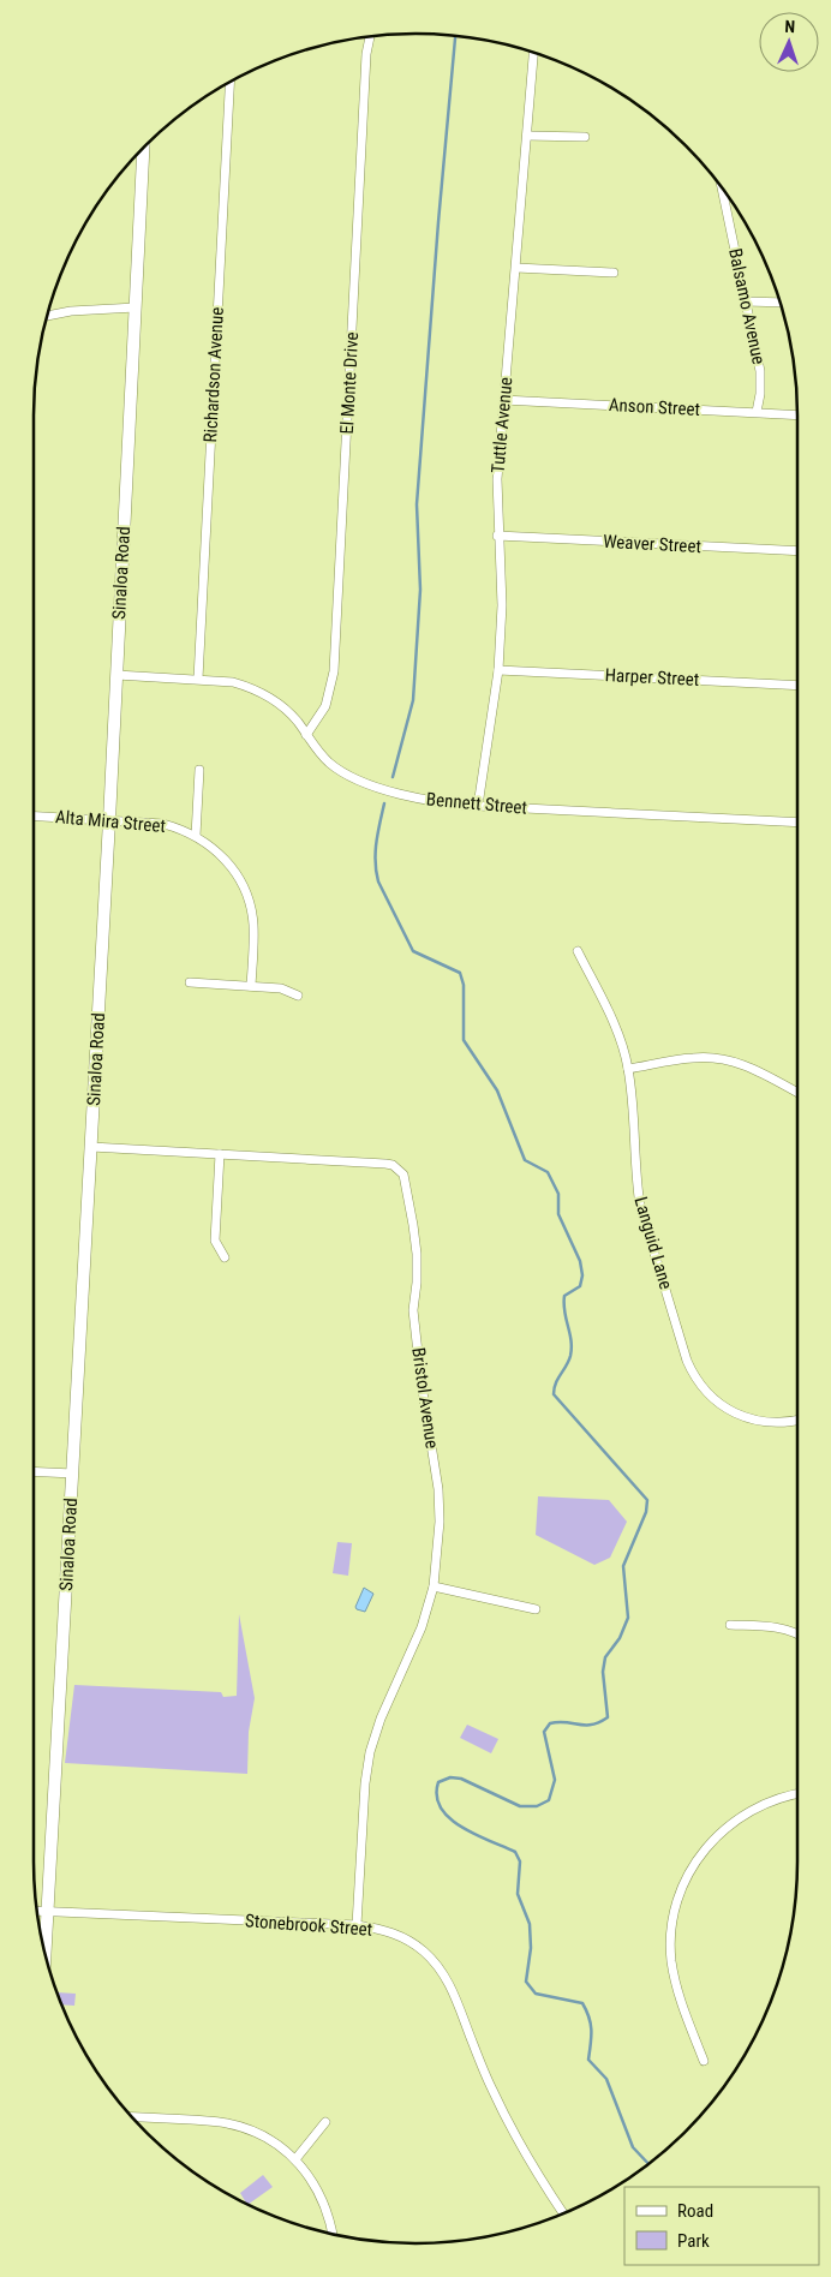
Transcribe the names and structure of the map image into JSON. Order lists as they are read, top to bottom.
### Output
{
  "streets": {
    "street": [
      "Balsamo Avenue",
      "Richardson Avenue",
      "El Monte Drive",
      "Anson Street",
      "Tuttle Avenue",
      "Weaver Street",
      "Sinaloa Road",
      "Harper Street",
      "Bennett Street",
      "Alta Mira Street",
      "Languid Lane",
      "Bristol Avenue",
      "Stonebrook Street"
    ]
  },
  "crossings": [
    ["Balsamo Avenue", "Anson Street"],
    ["Richardson Avenue", "Bennett Street"],
    ["El Monte Drive", "Bennett Street"],
    ["Anson Street", "Tuttle Avenue"],
    ["Tuttle Avenue", "Weaver Street"],
    ["Tuttle Avenue", "Harper Street"],
    ["Tuttle Avenue", "Bennett Street"],
    ["Sinaloa Road", "Bennett Street"],
    ["Sinaloa Road", "Alta Mira Street"],
    ["Sinaloa Road", "Bristol Avenue"],
    ["Sinaloa Road", "Stonebrook Street"],
    ["Bristol Avenue", "Stonebrook Street"]
  ],
  "legend": ["Road", "Park"],
  "north": "top"
}
